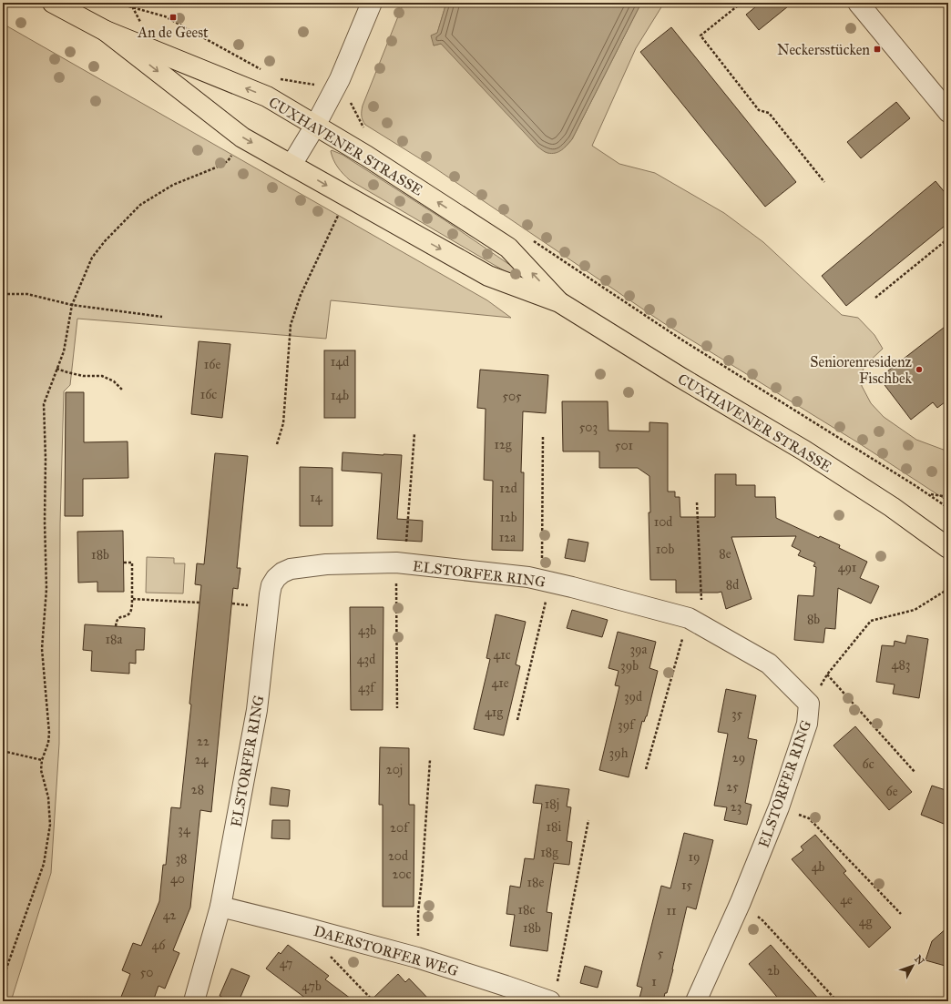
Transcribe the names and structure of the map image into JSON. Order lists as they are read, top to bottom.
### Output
{
  "streets": {
    "main road": ["CUXHAVENER STRASSE"],
    "street": ["ELSTORFER RING", "DAERSTORFER WEG"]
  },
  "crossings": [
    ["ELSTORFER RING", "DAERSTORFER WEG"]
  ],
  "places": {
    "transit": ["An de Geest", "Neckersstücken"],
    "other": ["Seniorenresidenz Fischbek"]
  },
  "house_numbers": [
    "14d",
    "16e",
    "16c",
    "14b",
    "505",
    "503",
    "12g",
    "501",
    "12d",
    "14",
    "12b",
    "10d",
    "12a",
    "10b",
    "8e",
    "18b",
    "491",
    "8d",
    "8b",
    "43b",
    "18a",
    "39a",
    "41c",
    "43d",
    "483",
    "39b",
    "41e",
    "43f",
    "39d",
    "41g",
    "35",
    "39f",
    "22",
    "39h",
    "29",
    "24",
    "6c",
    "20j",
    "25",
    "28",
    "6e",
    "18j",
    "23",
    "18i",
    "20f",
    "34",
    "18g",
    "20d",
    "19",
    "38",
    "4b",
    "20c",
    "40",
    "18e",
    "15",
    "4e",
    "18c",
    "11",
    "42",
    "4g",
    "18b",
    "46",
    "5",
    "47",
    "2b",
    "50",
    "1",
    "47b"
  ],
  "north": "top right"
}
